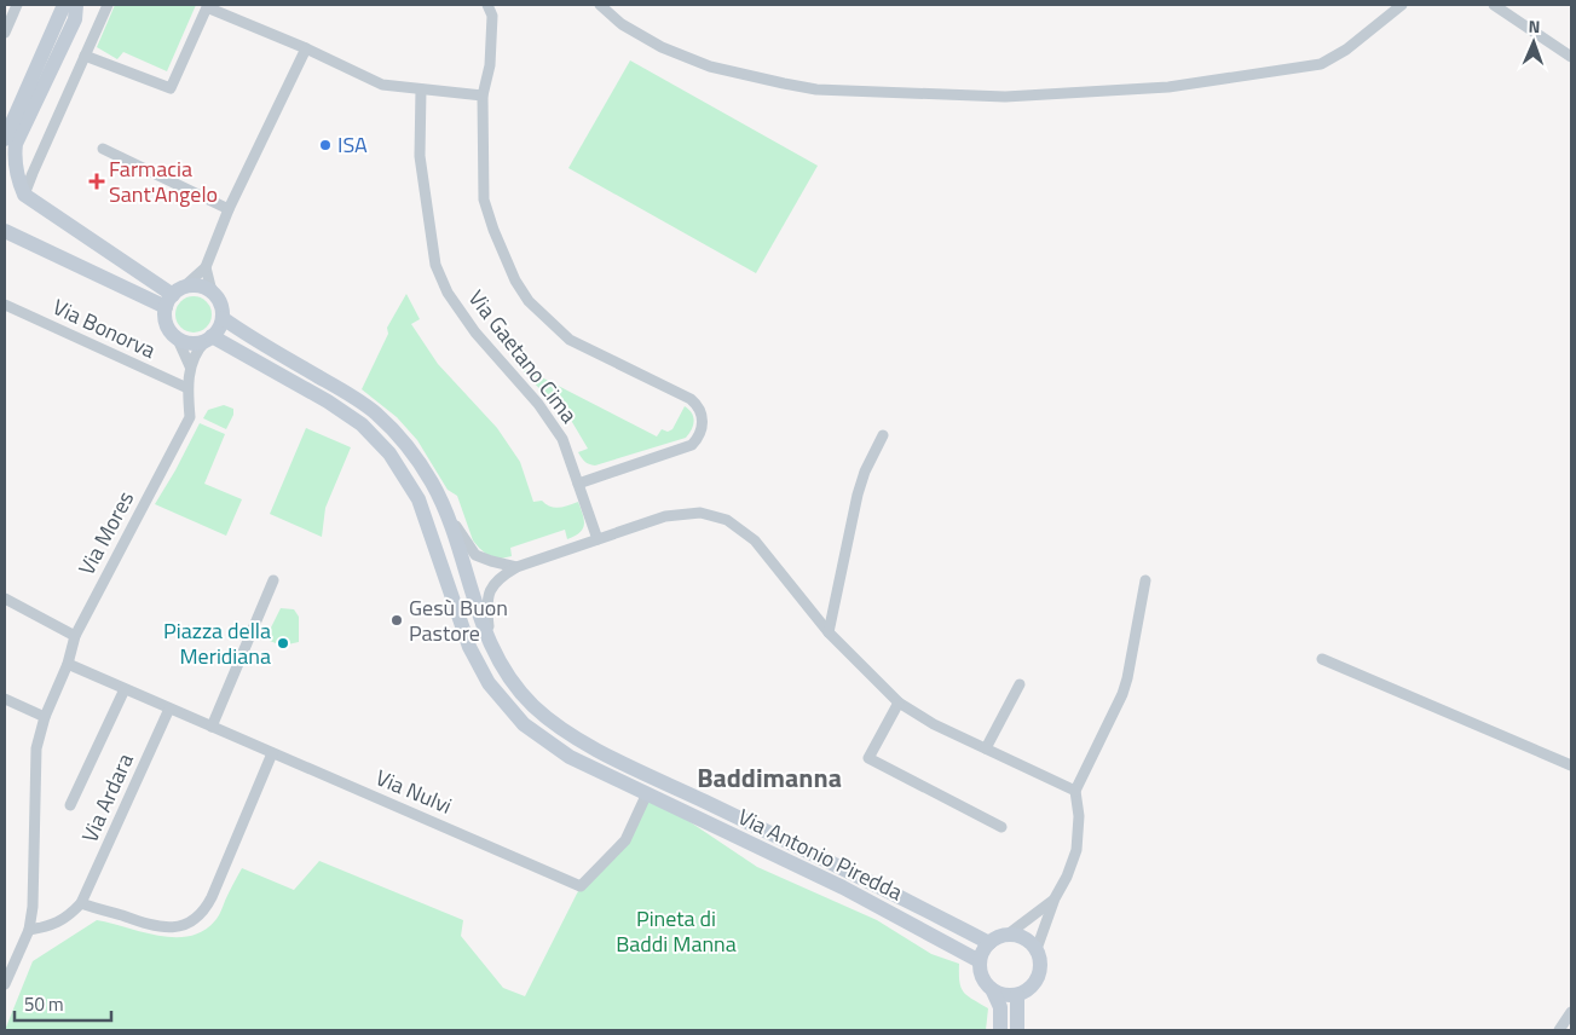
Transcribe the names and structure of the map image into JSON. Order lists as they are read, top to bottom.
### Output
{
  "streets": {
    "street": [
      "Via Bonorva",
      "Via Gaetano Cima",
      "Via Mores",
      "Via Nulvi",
      "Via Ardara",
      "Via Antonio Piredda"
    ]
  },
  "crossings": [
    ["Via Bonorva", "Via Mores"],
    ["Via Mores", "Via Nulvi"],
    ["Via Mores", "Via Antonio Piredda"],
    ["Via Nulvi", "Via Ardara"],
    ["Via Nulvi", "Via Antonio Piredda"]
  ],
  "districts": ["Baddimanna"],
  "parks": ["Pineta di Baddi Manna"],
  "places": {
    "other": ["ISA", "Gesù Buon Pastore", "Piazza della Meridiana"],
    "health": ["Farmacia Sant'Angelo"]
  },
  "scale_bar": "50 m",
  "north": "top"
}
